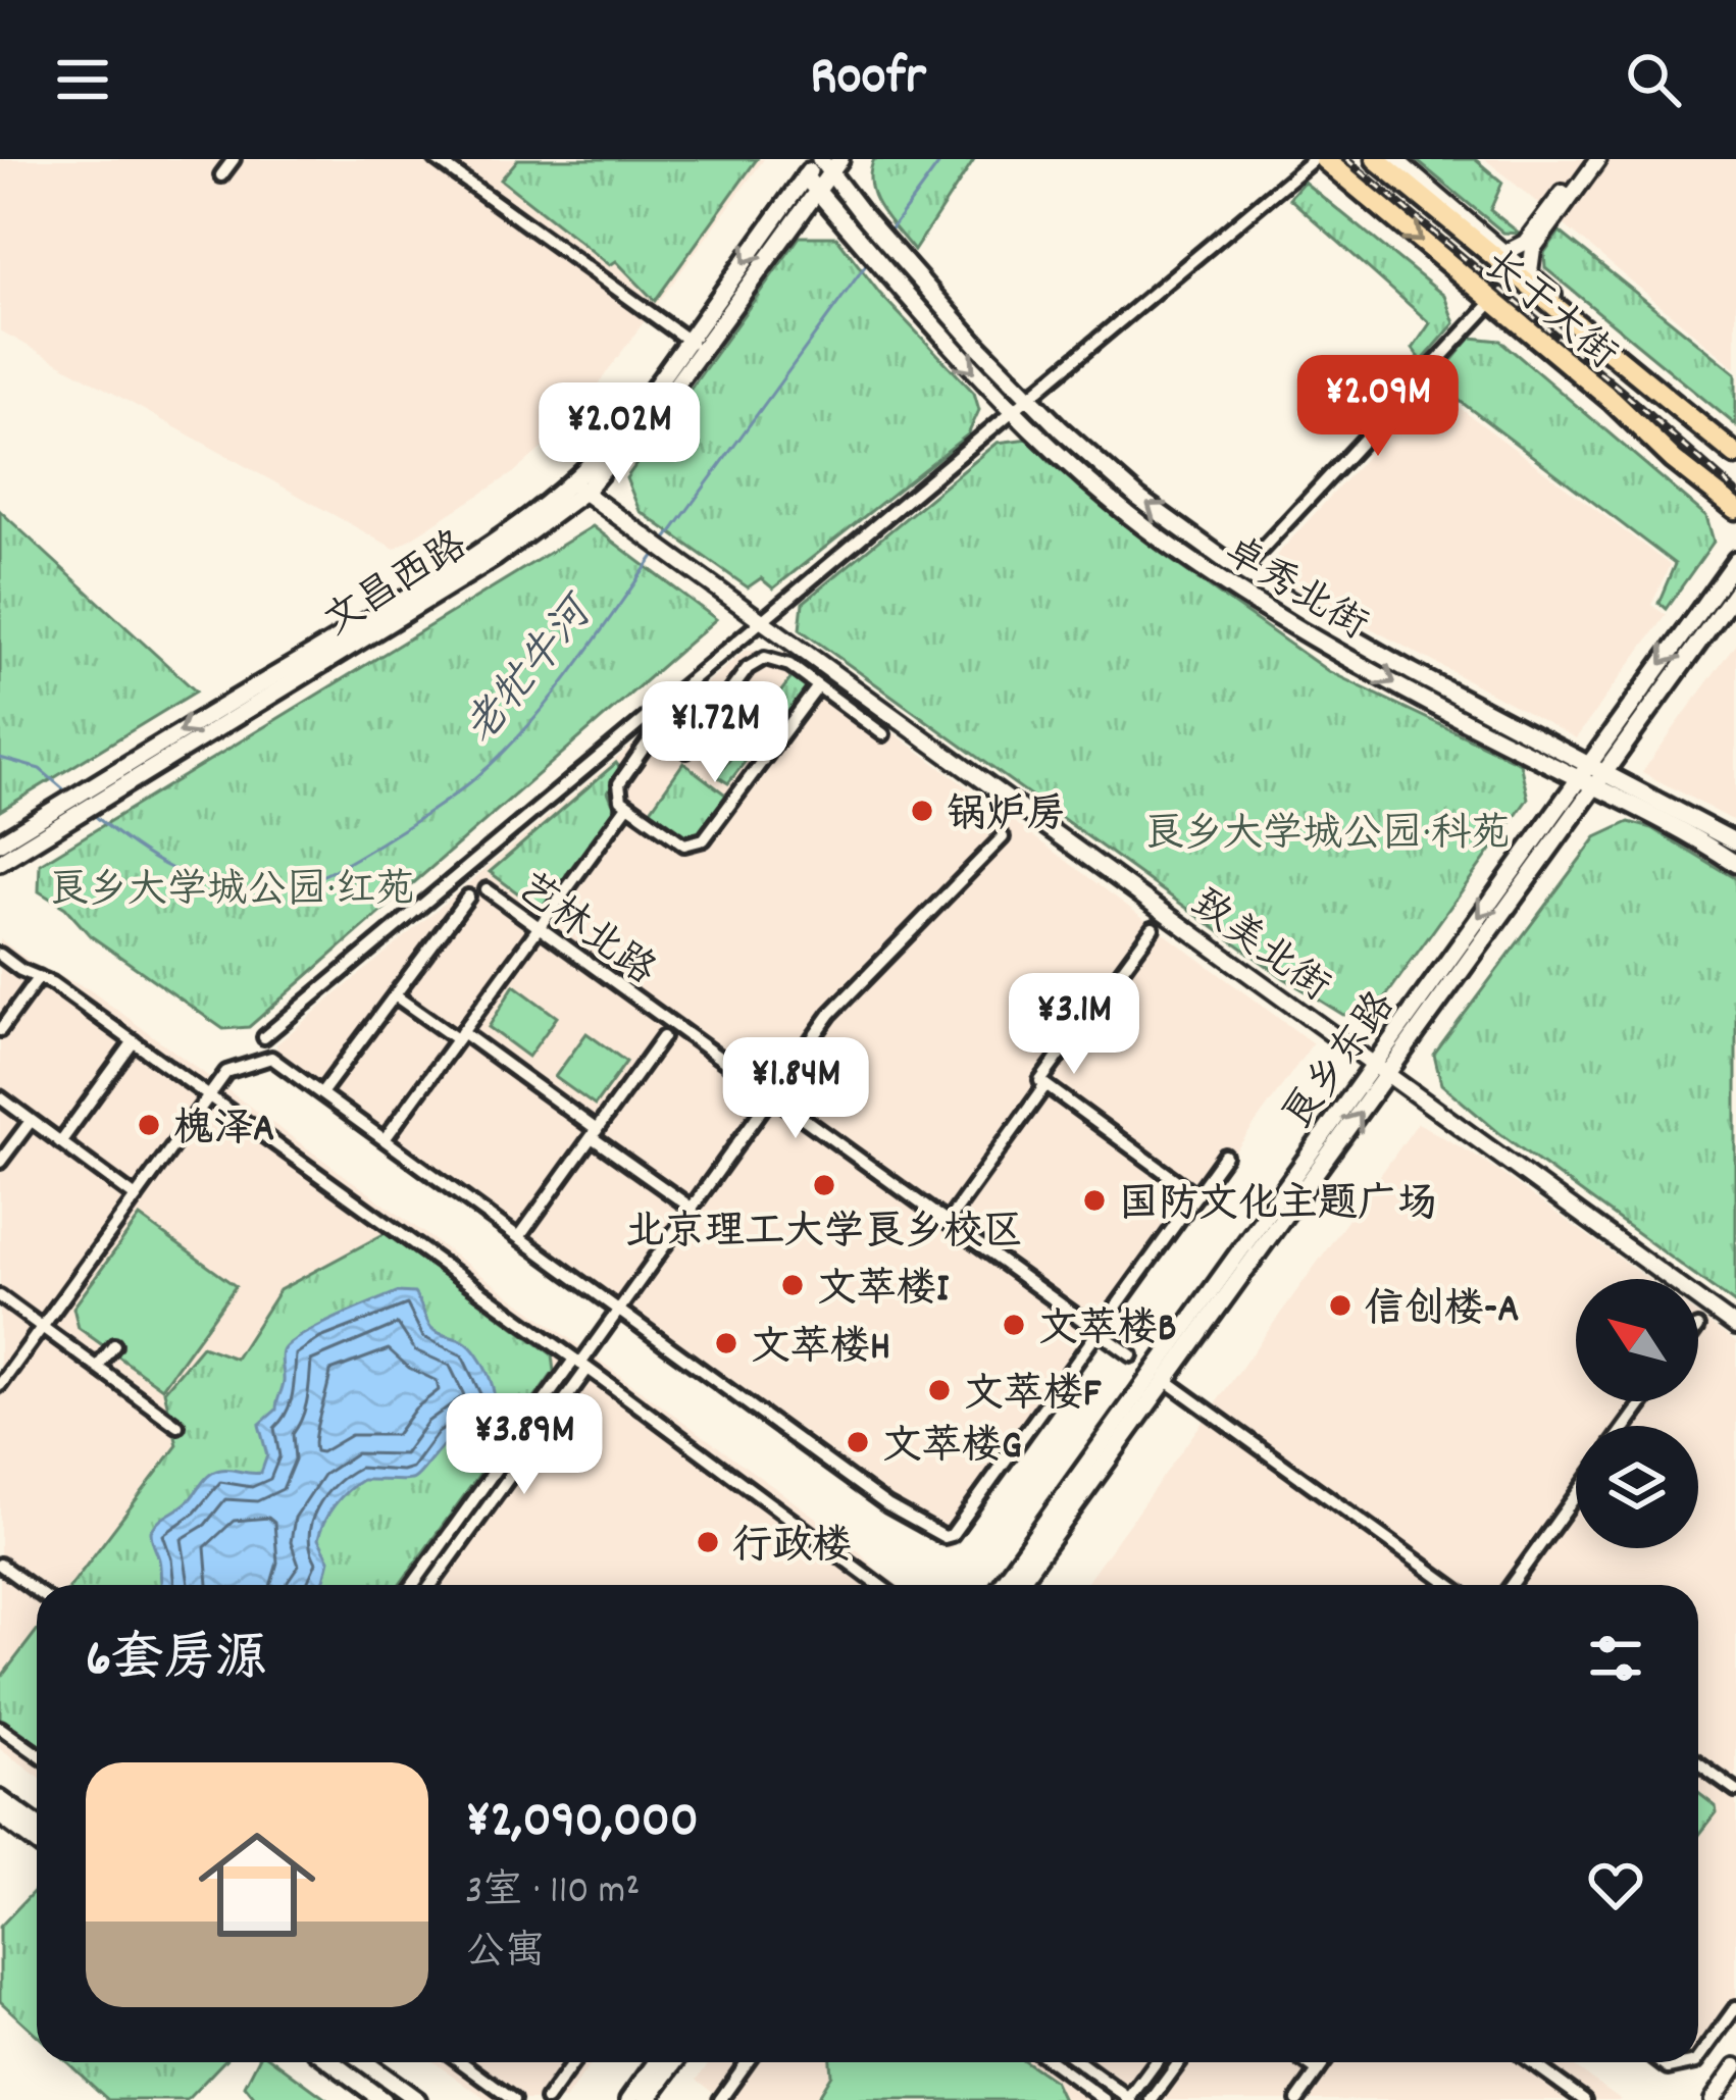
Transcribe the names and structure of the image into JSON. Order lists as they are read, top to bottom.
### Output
{
  "streets": {
    "main road": [
      "长于大街",
      "文昌西路",
      "卓秀北街",
      "良乡东路"
    ],
    "street": ["艺林北路", "致美北街"]
  },
  "crossings": [
    ["文昌西路", "卓秀北街"],
    ["文昌西路", "致美北街"],
    ["卓秀北街", "良乡东路"],
    ["致美北街", "良乡东路"]
  ],
  "water": ["老牤牛河"],
  "parks": ["良乡大学城公园·科苑", "良乡大学城公园·红苑"],
  "places": [
    "锅炉房",
    "槐泽A",
    "北京理工大学良乡校区",
    "国防文化主题广场",
    "文萃楼I",
    "信创楼-A",
    "文萃楼B",
    "文萃楼H",
    "文萃楼F",
    "文萃楼G",
    "行政楼"
  ],
  "north": "top left",
  "page": {
    "header": "Roofr",
    "price": [
      "¥2.09M",
      "¥2.02M",
      "¥1.72M",
      "¥3.1M",
      "¥1.84M",
      "¥3.89M"
    ],
    "heading": "6套房源",
    "list": [
      {
        "name": "¥2,090,000",
        "note": "3室 · 110 m² · 公寓"
      }
    ]
  }
}
